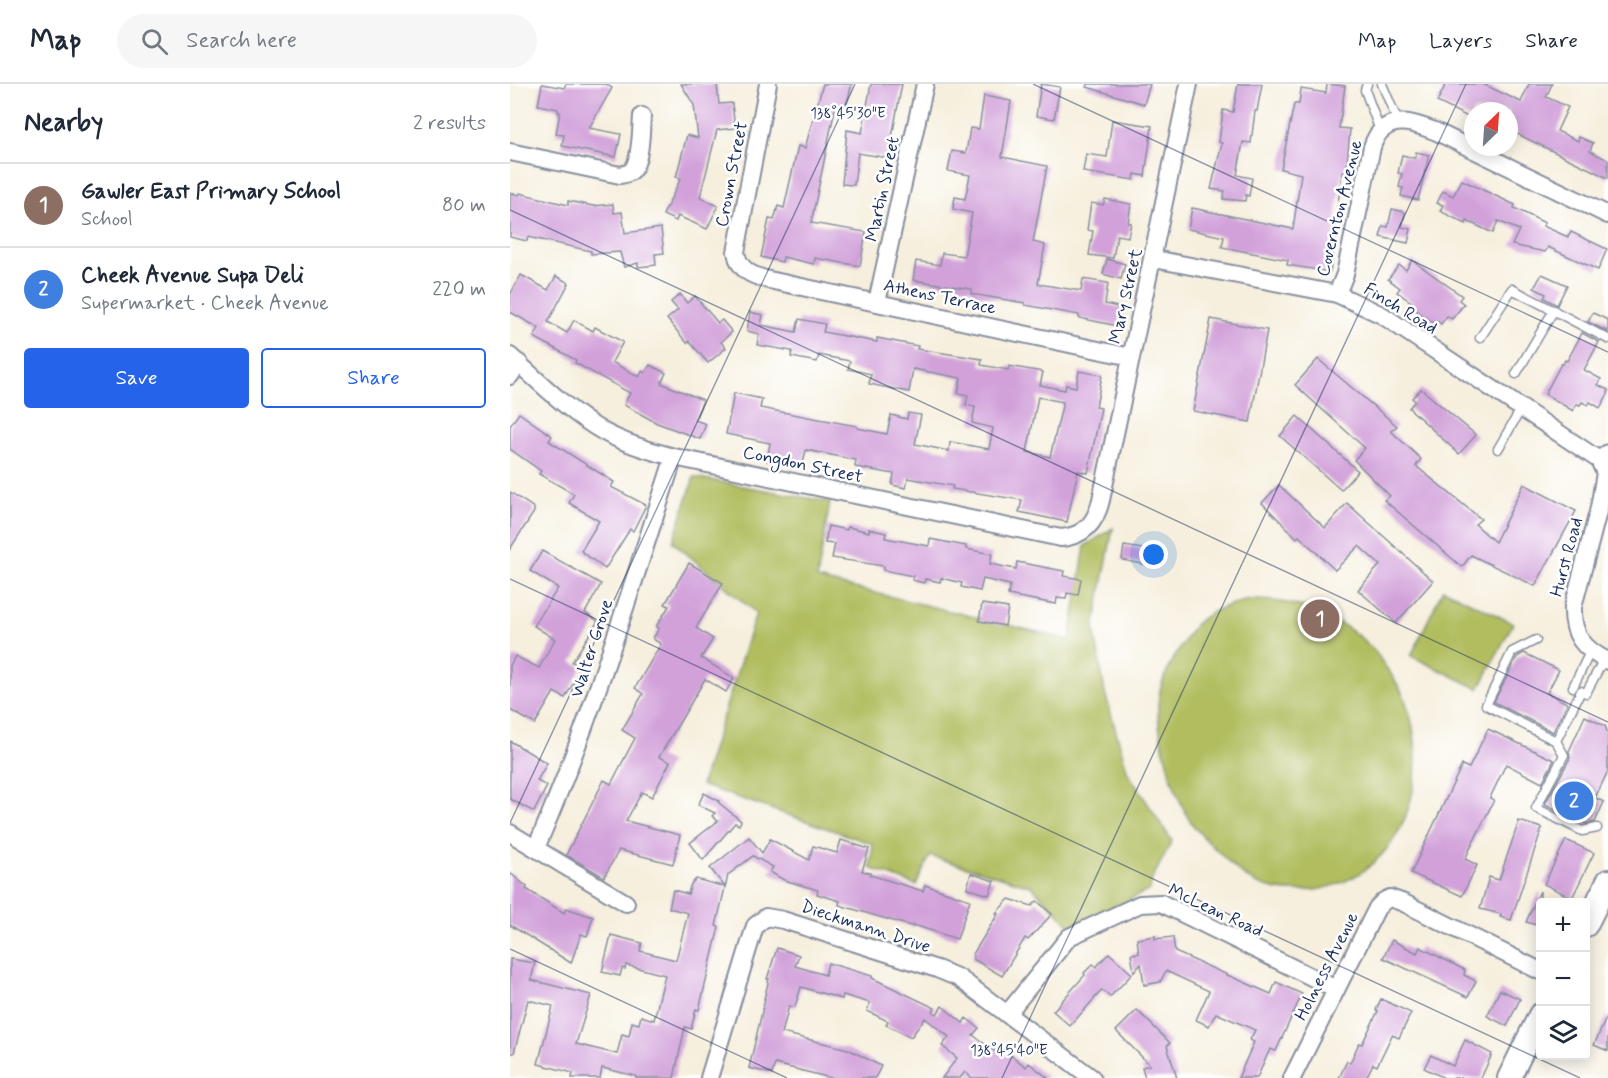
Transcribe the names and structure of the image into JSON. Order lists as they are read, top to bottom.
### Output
{
  "streets": {
    "street": [
      "Crown Street",
      "Martin Street",
      "Covernton Avenue",
      "Athens Terrace",
      "Mary Street",
      "Finch Road",
      "Congdon Street",
      "Hurst Road",
      "Walter Grove",
      "McLean Road",
      "Dieckmann Drive",
      "Holness Avenue"
    ]
  },
  "crossings": [
    ["Crown Street", "Athens Terrace"],
    ["Martin Street", "Athens Terrace"],
    ["Covernton Avenue", "Finch Road"],
    ["Athens Terrace", "Mary Street"],
    ["Mary Street", "Finch Road"],
    ["Mary Street", "Congdon Street"],
    ["Finch Road", "Hurst Road"],
    ["Congdon Street", "Walter Grove"],
    ["McLean Road", "Dieckmann Drive"],
    ["McLean Road", "Holness Avenue"]
  ],
  "north": "top right",
  "page": {
    "header": "Map",
    "search": "Search here",
    "nav": ["Map", "Layers", "Share"],
    "heading": ["Nearby", "2 results"],
    "list": [
      {
        "mark": "1",
        "name": "Gawler East Primary School",
        "note": "School",
        "value": "80 m"
      },
      {
        "mark": "2",
        "name": "Cheek Avenue Supa Deli",
        "note": "Supermarket · Cheek Avenue",
        "value": "220 m"
      }
    ],
    "buttons": ["Save", "Share"],
    "pins": ["1", "2"],
    "map_buttons": ["+", "−"]
  },
  "coordinates": ["138°45'30\"E", "138°45'40\"E"]
}
